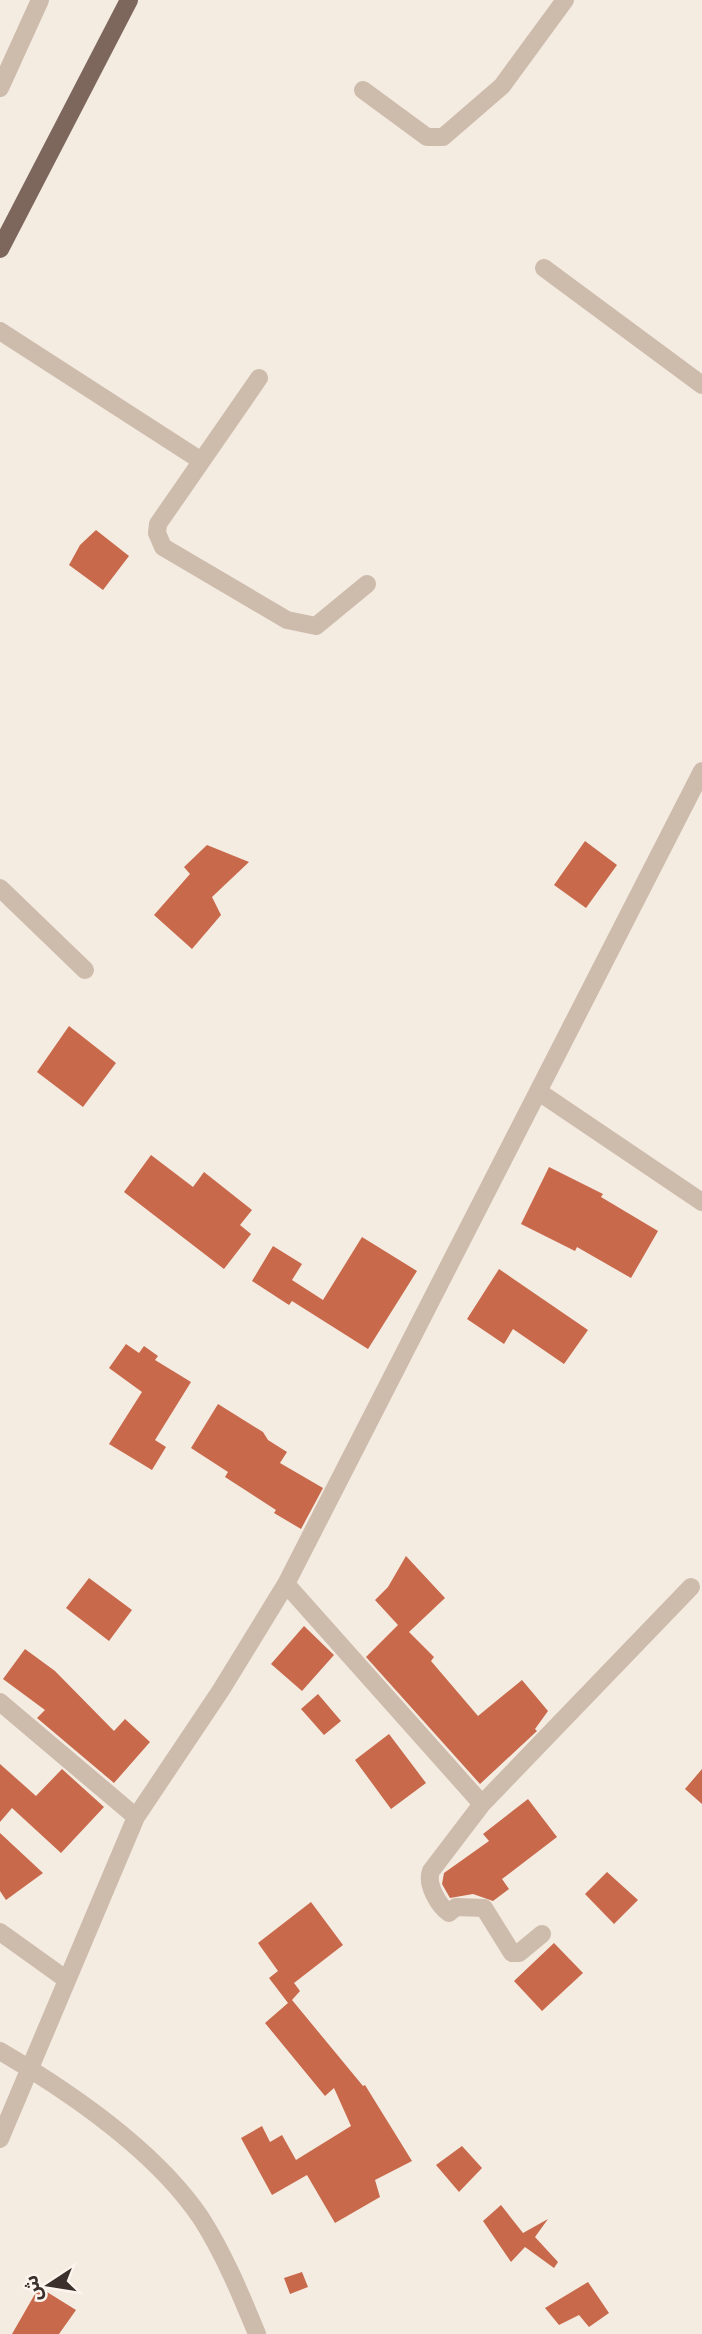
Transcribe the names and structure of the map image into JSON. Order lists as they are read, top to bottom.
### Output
{
  "north": "left"
}
